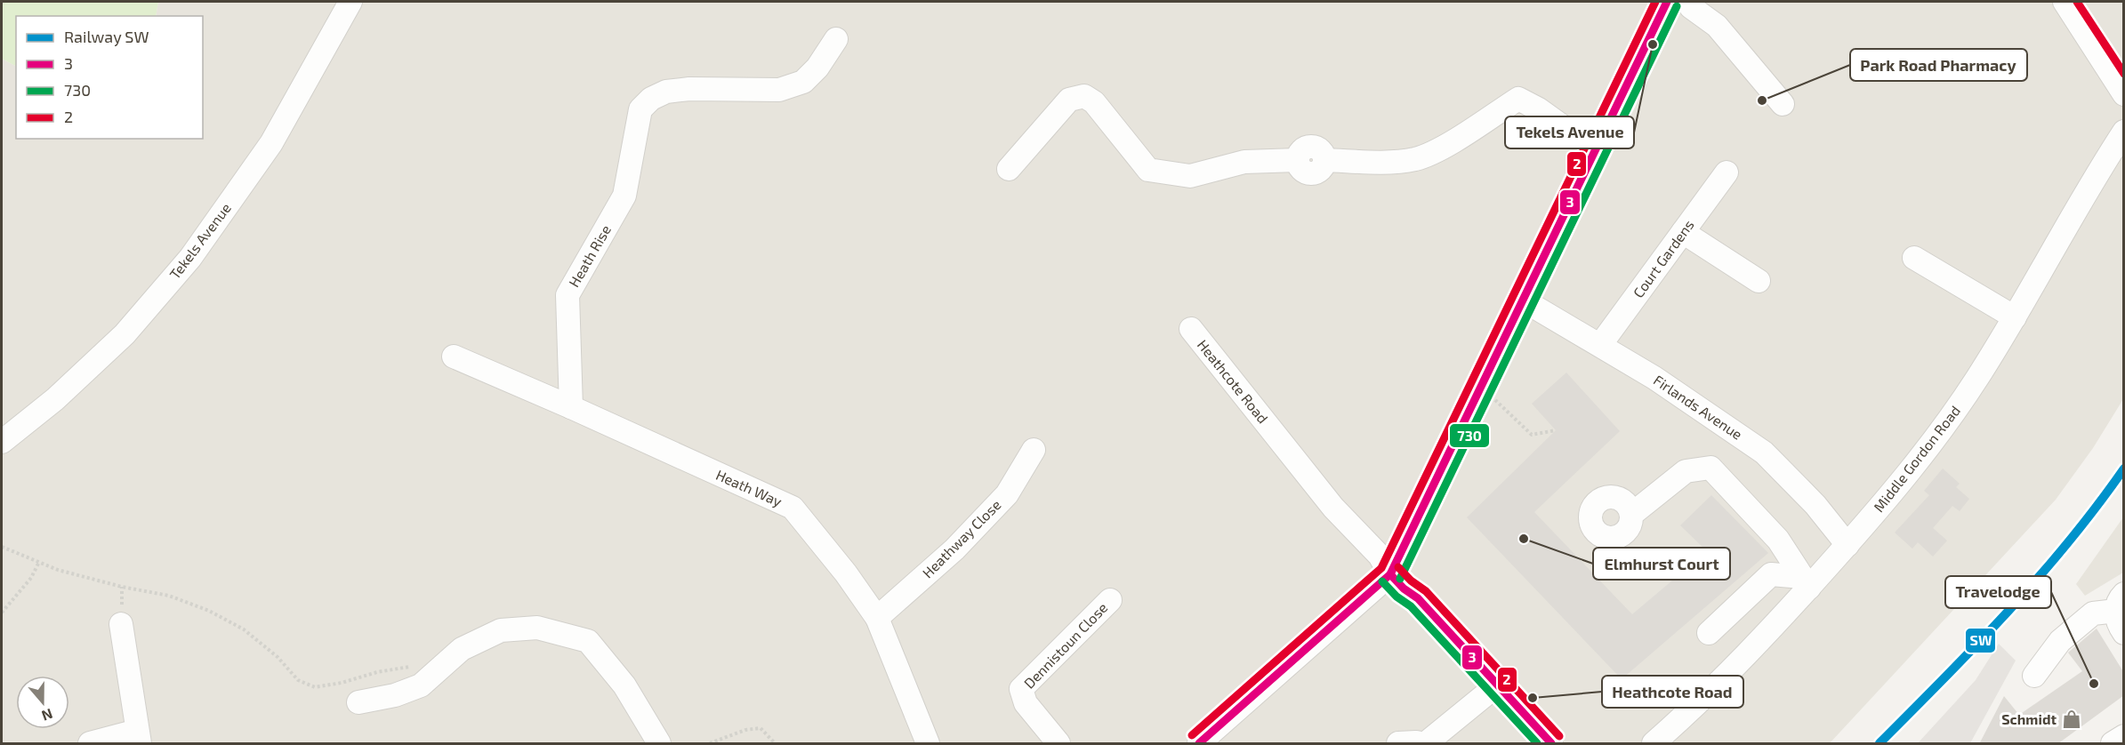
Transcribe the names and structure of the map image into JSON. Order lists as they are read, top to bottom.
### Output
{
  "streets": {
    "street": [
      "Tekels Avenue",
      "Heath Rise",
      "Court Gardens",
      "Heathcote Road",
      "Firlands Avenue",
      "Middle Gordon Road",
      "Heath Way",
      "Heathway Close",
      "Dennistoun Close"
    ]
  },
  "crossings": [
    ["Heath Rise", "Heath Way"],
    ["Court Gardens", "Firlands Avenue"],
    ["Firlands Avenue", "Middle Gordon Road"],
    ["Heath Way", "Heathway Close"]
  ],
  "places": {
    "other": [
      "Tekels Avenue",
      "Park Road Pharmacy",
      "Elmhurst Court",
      "Travelodge",
      "Heathcote Road"
    ],
    "shop": ["Schmidt"]
  },
  "lines": [
    "transit line 3",
    "transit line 2",
    "transit line 730",
    "rail line SW"
  ],
  "legend": [
    "Railway SW",
    "3",
    "730",
    "2"
  ],
  "north": "bottom"
}
